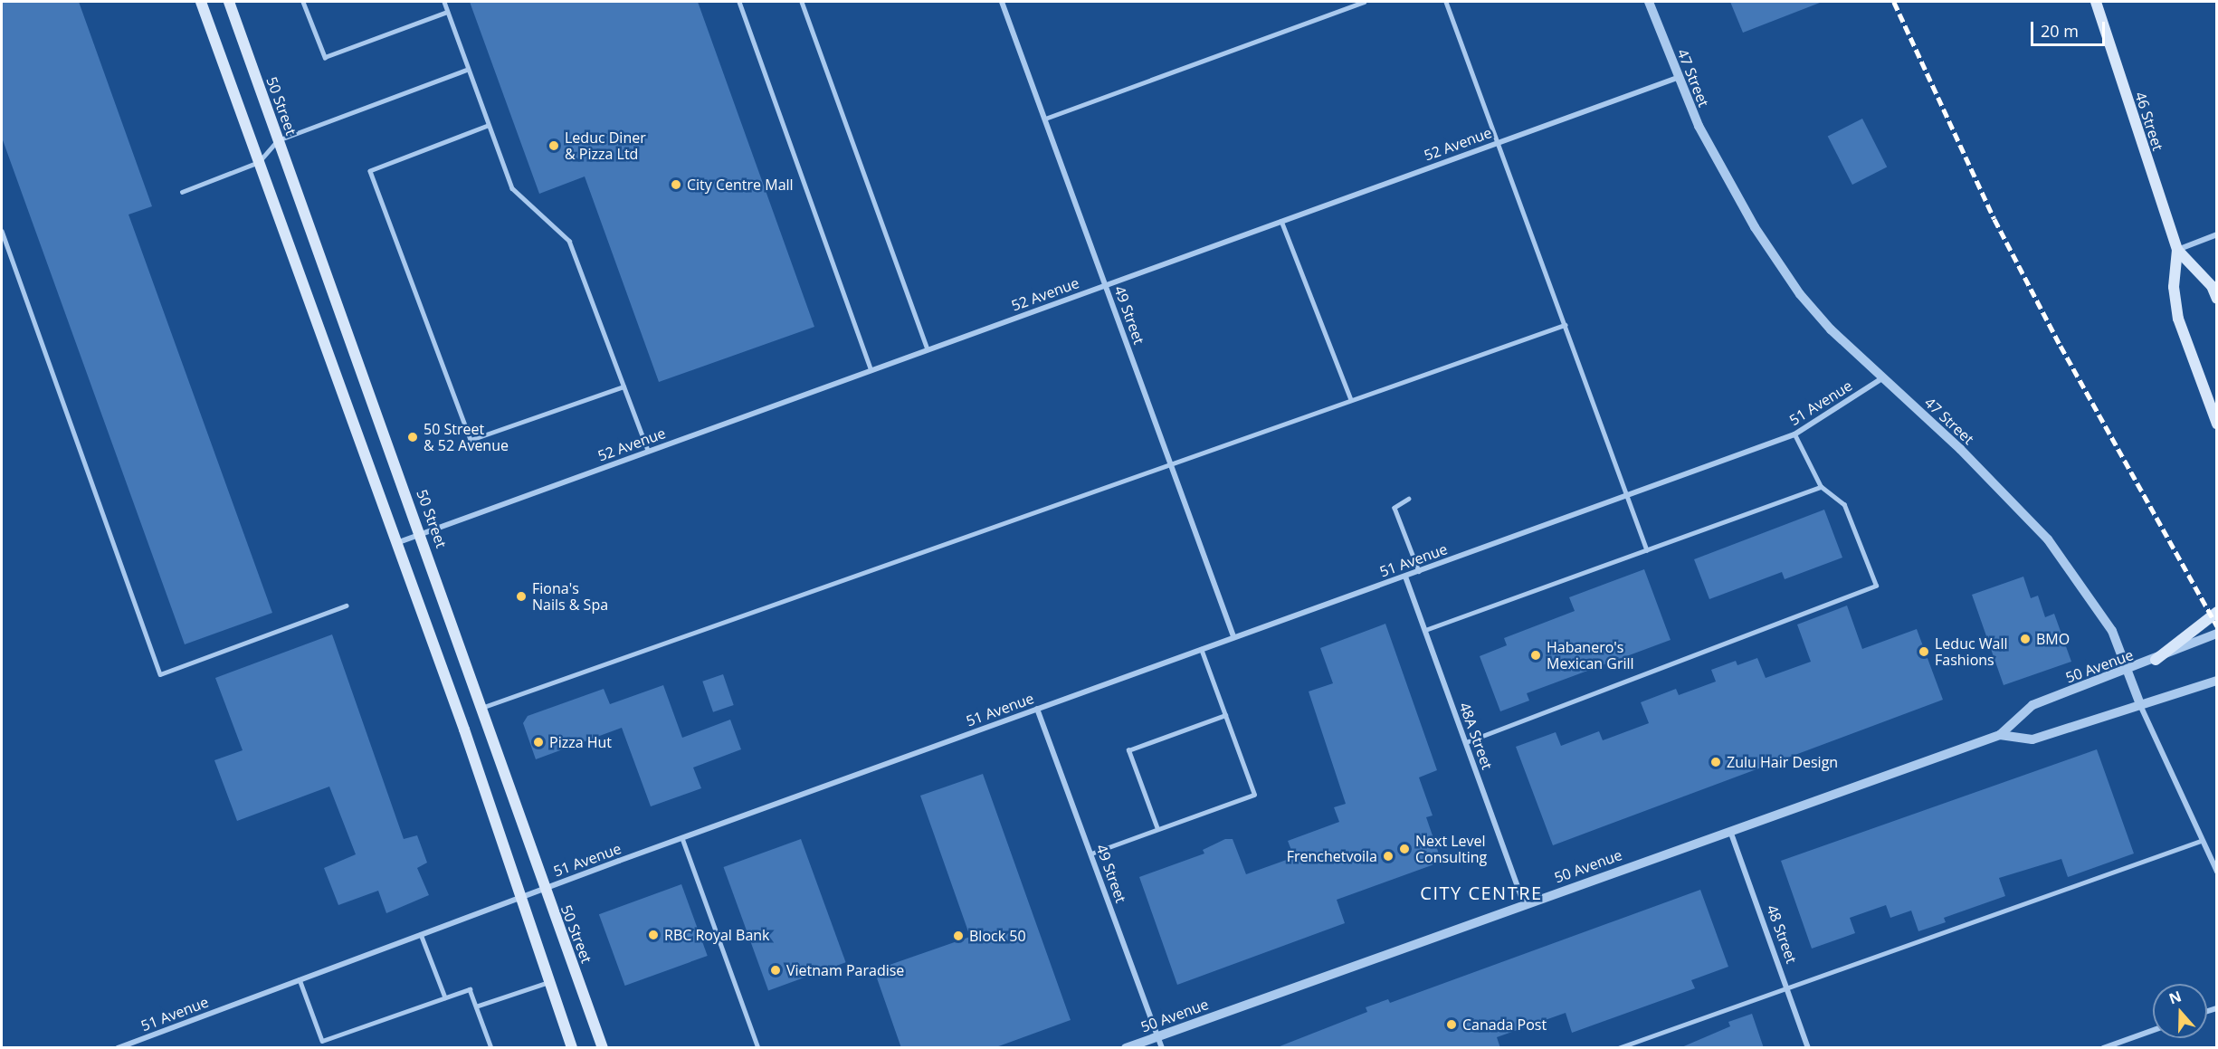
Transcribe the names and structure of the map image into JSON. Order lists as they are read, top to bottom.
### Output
{
  "streets": {
    "main road": ["50 Street", "46 Street"],
    "street": [
      "47 Street",
      "52 Avenue",
      "49 Street",
      "51 Avenue",
      "50 Avenue",
      "48A Street",
      "48 Street"
    ]
  },
  "crossings": [
    ["47 Street", "52 Avenue"],
    ["47 Street", "51 Avenue"],
    ["47 Street", "50 Avenue"],
    ["50 Street", "52 Avenue"],
    ["50 Street", "51 Avenue"],
    ["52 Avenue", "49 Street"],
    ["49 Street", "51 Avenue"],
    ["49 Street", "50 Avenue"],
    ["51 Avenue", "48A Street"],
    ["50 Avenue", "48A Street"],
    ["50 Avenue", "48 Street"]
  ],
  "districts": ["CITY CENTRE"],
  "places": [
    "Leduc Diner & Pizza Ltd",
    "City Centre Mall",
    "50 Street & 52 Avenue",
    "Fiona's Nails & Spa",
    "BMO",
    "Leduc Wall Fashions",
    "Habanero's Mexican Grill",
    "Pizza Hut",
    "Zulu Hair Design",
    "Next Level Consulting",
    "Frenchetvoila",
    "RBC Royal Bank",
    "Block 50",
    "Vietnam Paradise",
    "Canada Post"
  ],
  "scale_bar": "20 m",
  "north": "top"
}
